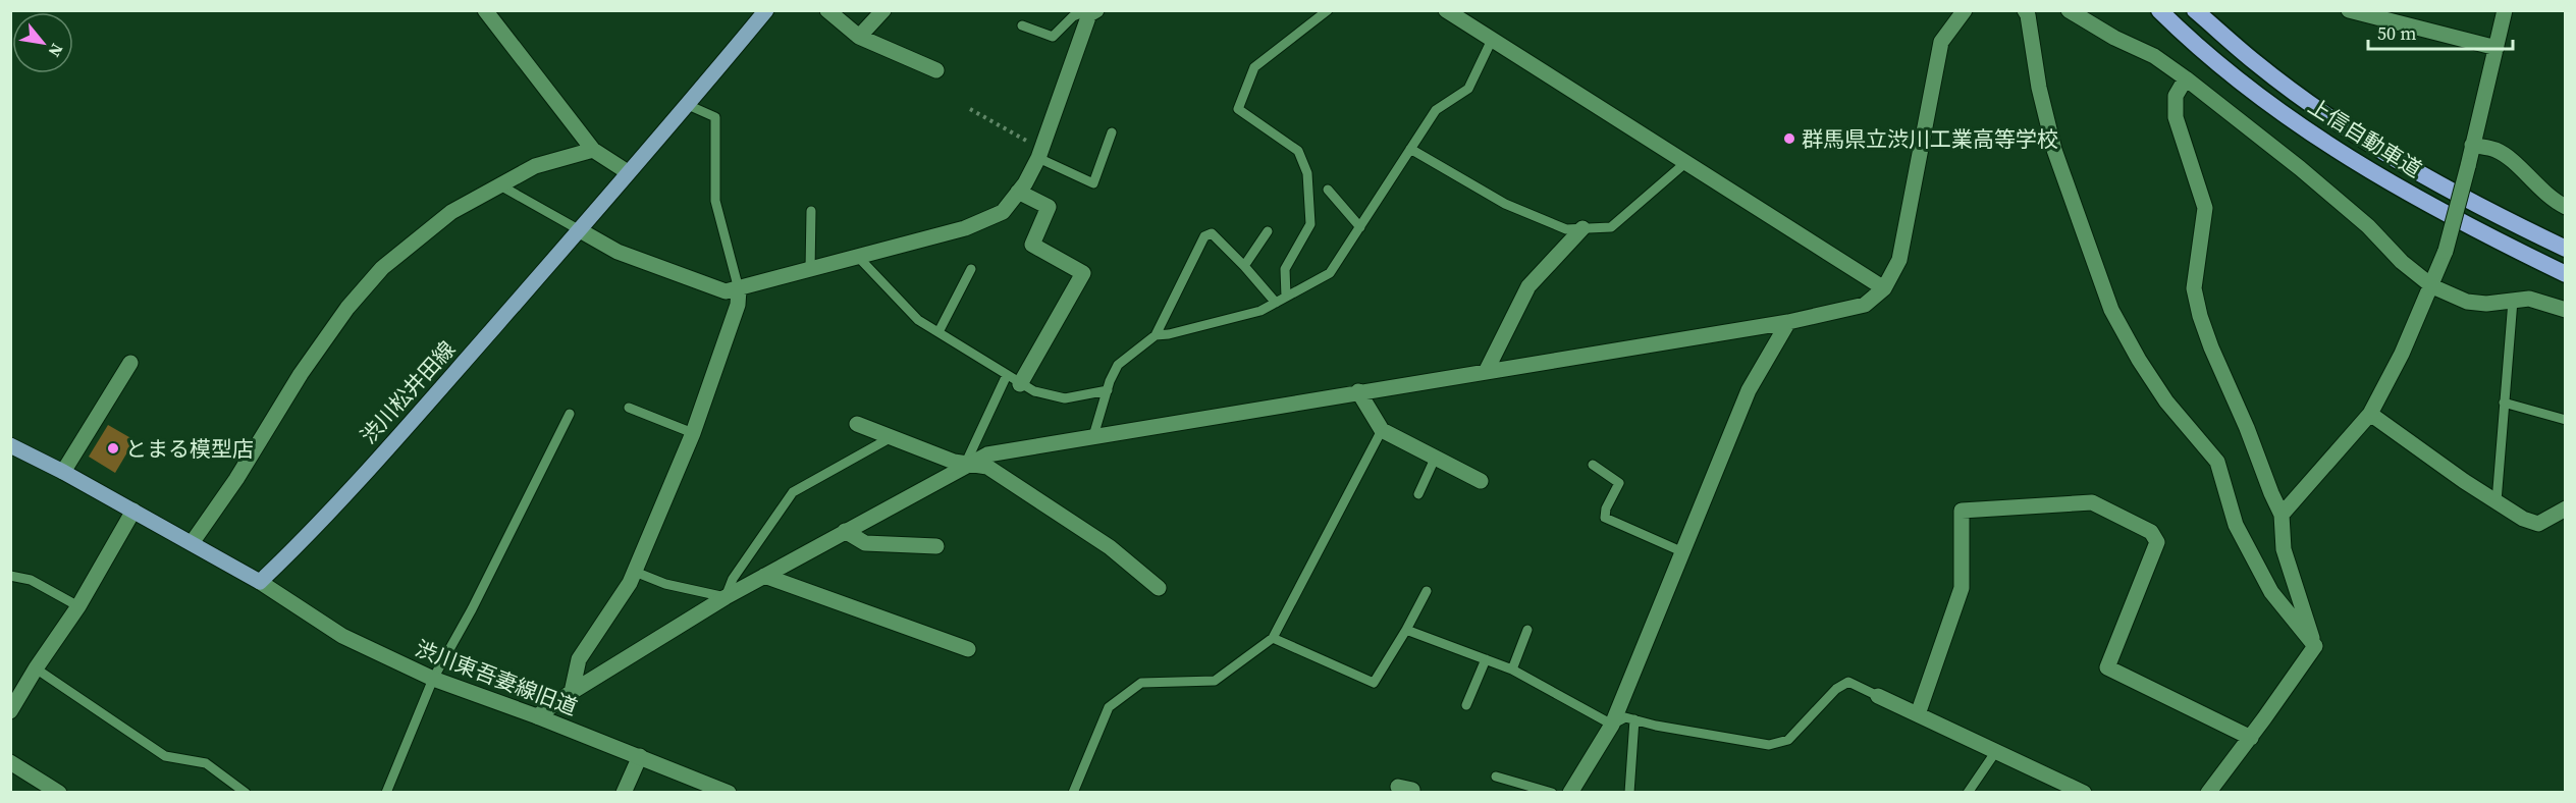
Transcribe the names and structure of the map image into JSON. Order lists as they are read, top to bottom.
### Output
{
  "streets": {
    "highway": ["上信自動車道"],
    "main road": ["渋川松井田線"],
    "street": ["渋川東吾妻線旧道"]
  },
  "crossings": [
    ["渋川松井田線", "渋川東吾妻線旧道"]
  ],
  "places": ["群馬県立渋川工業高等学校", "とまる模型店"],
  "scale_bar": "50 m",
  "north": "bottom right"
}
